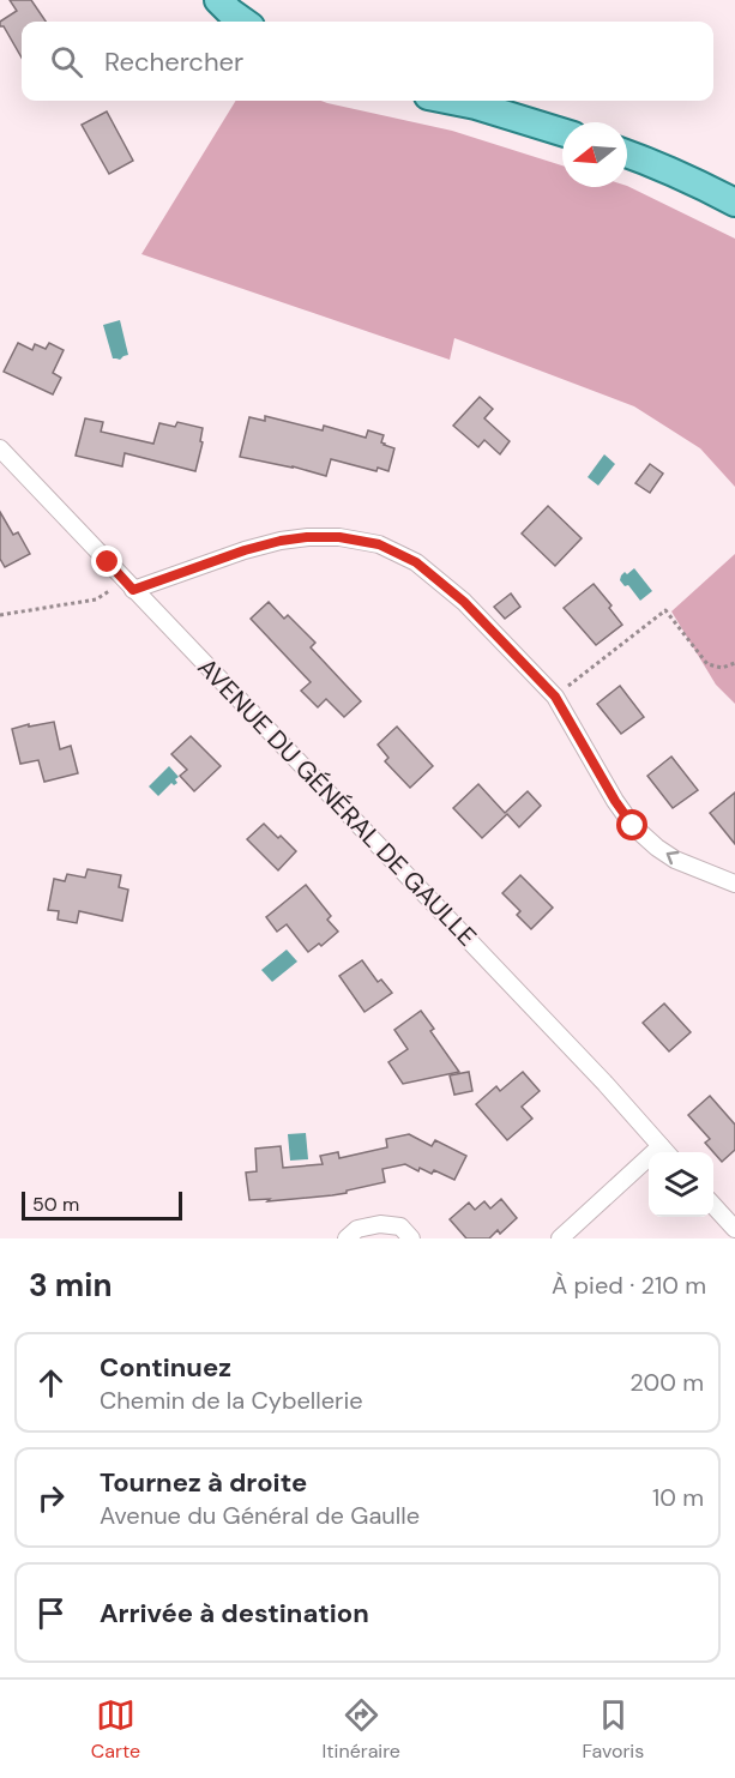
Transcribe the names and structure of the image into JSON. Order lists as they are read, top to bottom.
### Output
{
  "streets": {
    "street": ["AVENUE DU GÉNÉRAL DE GAULLE"]
  },
  "scale_bar": "50 m",
  "north": "left",
  "page": {
    "search": "Rechercher",
    "scale": "50 m",
    "heading": ["3 min", "À pied · 210 m"],
    "list": [
      ["Continuez", "Chemin de la Cybellerie", "200 m"],
      ["Tournez à droite", "Avenue du Général de Gaulle", "10 m"],
      "Arrivée à destination"
    ],
    "nav": ["Carte", "Itinéraire", "Favoris"]
  }
}
